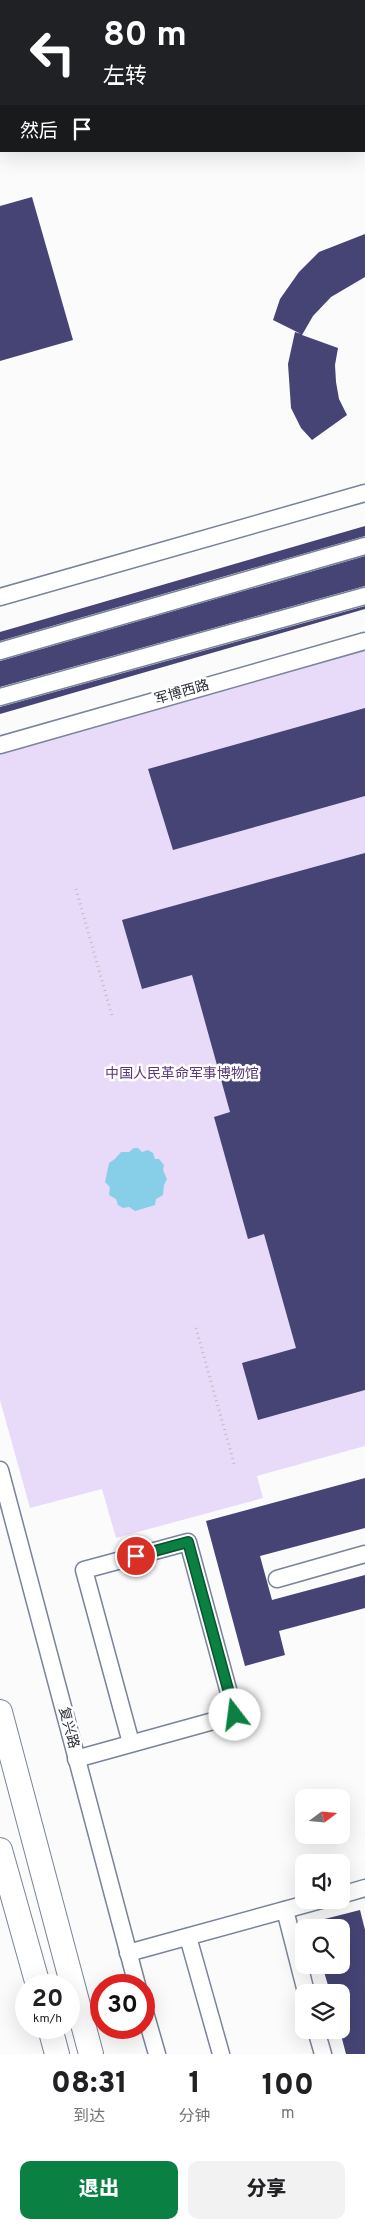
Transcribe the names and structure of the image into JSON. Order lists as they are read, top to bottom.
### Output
{
  "streets": {
    "street": ["军博西路", "复兴路"]
  },
  "parks": ["中国人民革命军事博物馆"],
  "north": "right",
  "page": {
    "turn": ["80 m", "左转"],
    "then": "然后",
    "speed": "20 km/h",
    "limit": "30",
    "eta": [
      "08:31",
      "到达",
      "1",
      "分钟",
      "100",
      "m"
    ],
    "buttons": ["退出", "分享"]
  }
}
